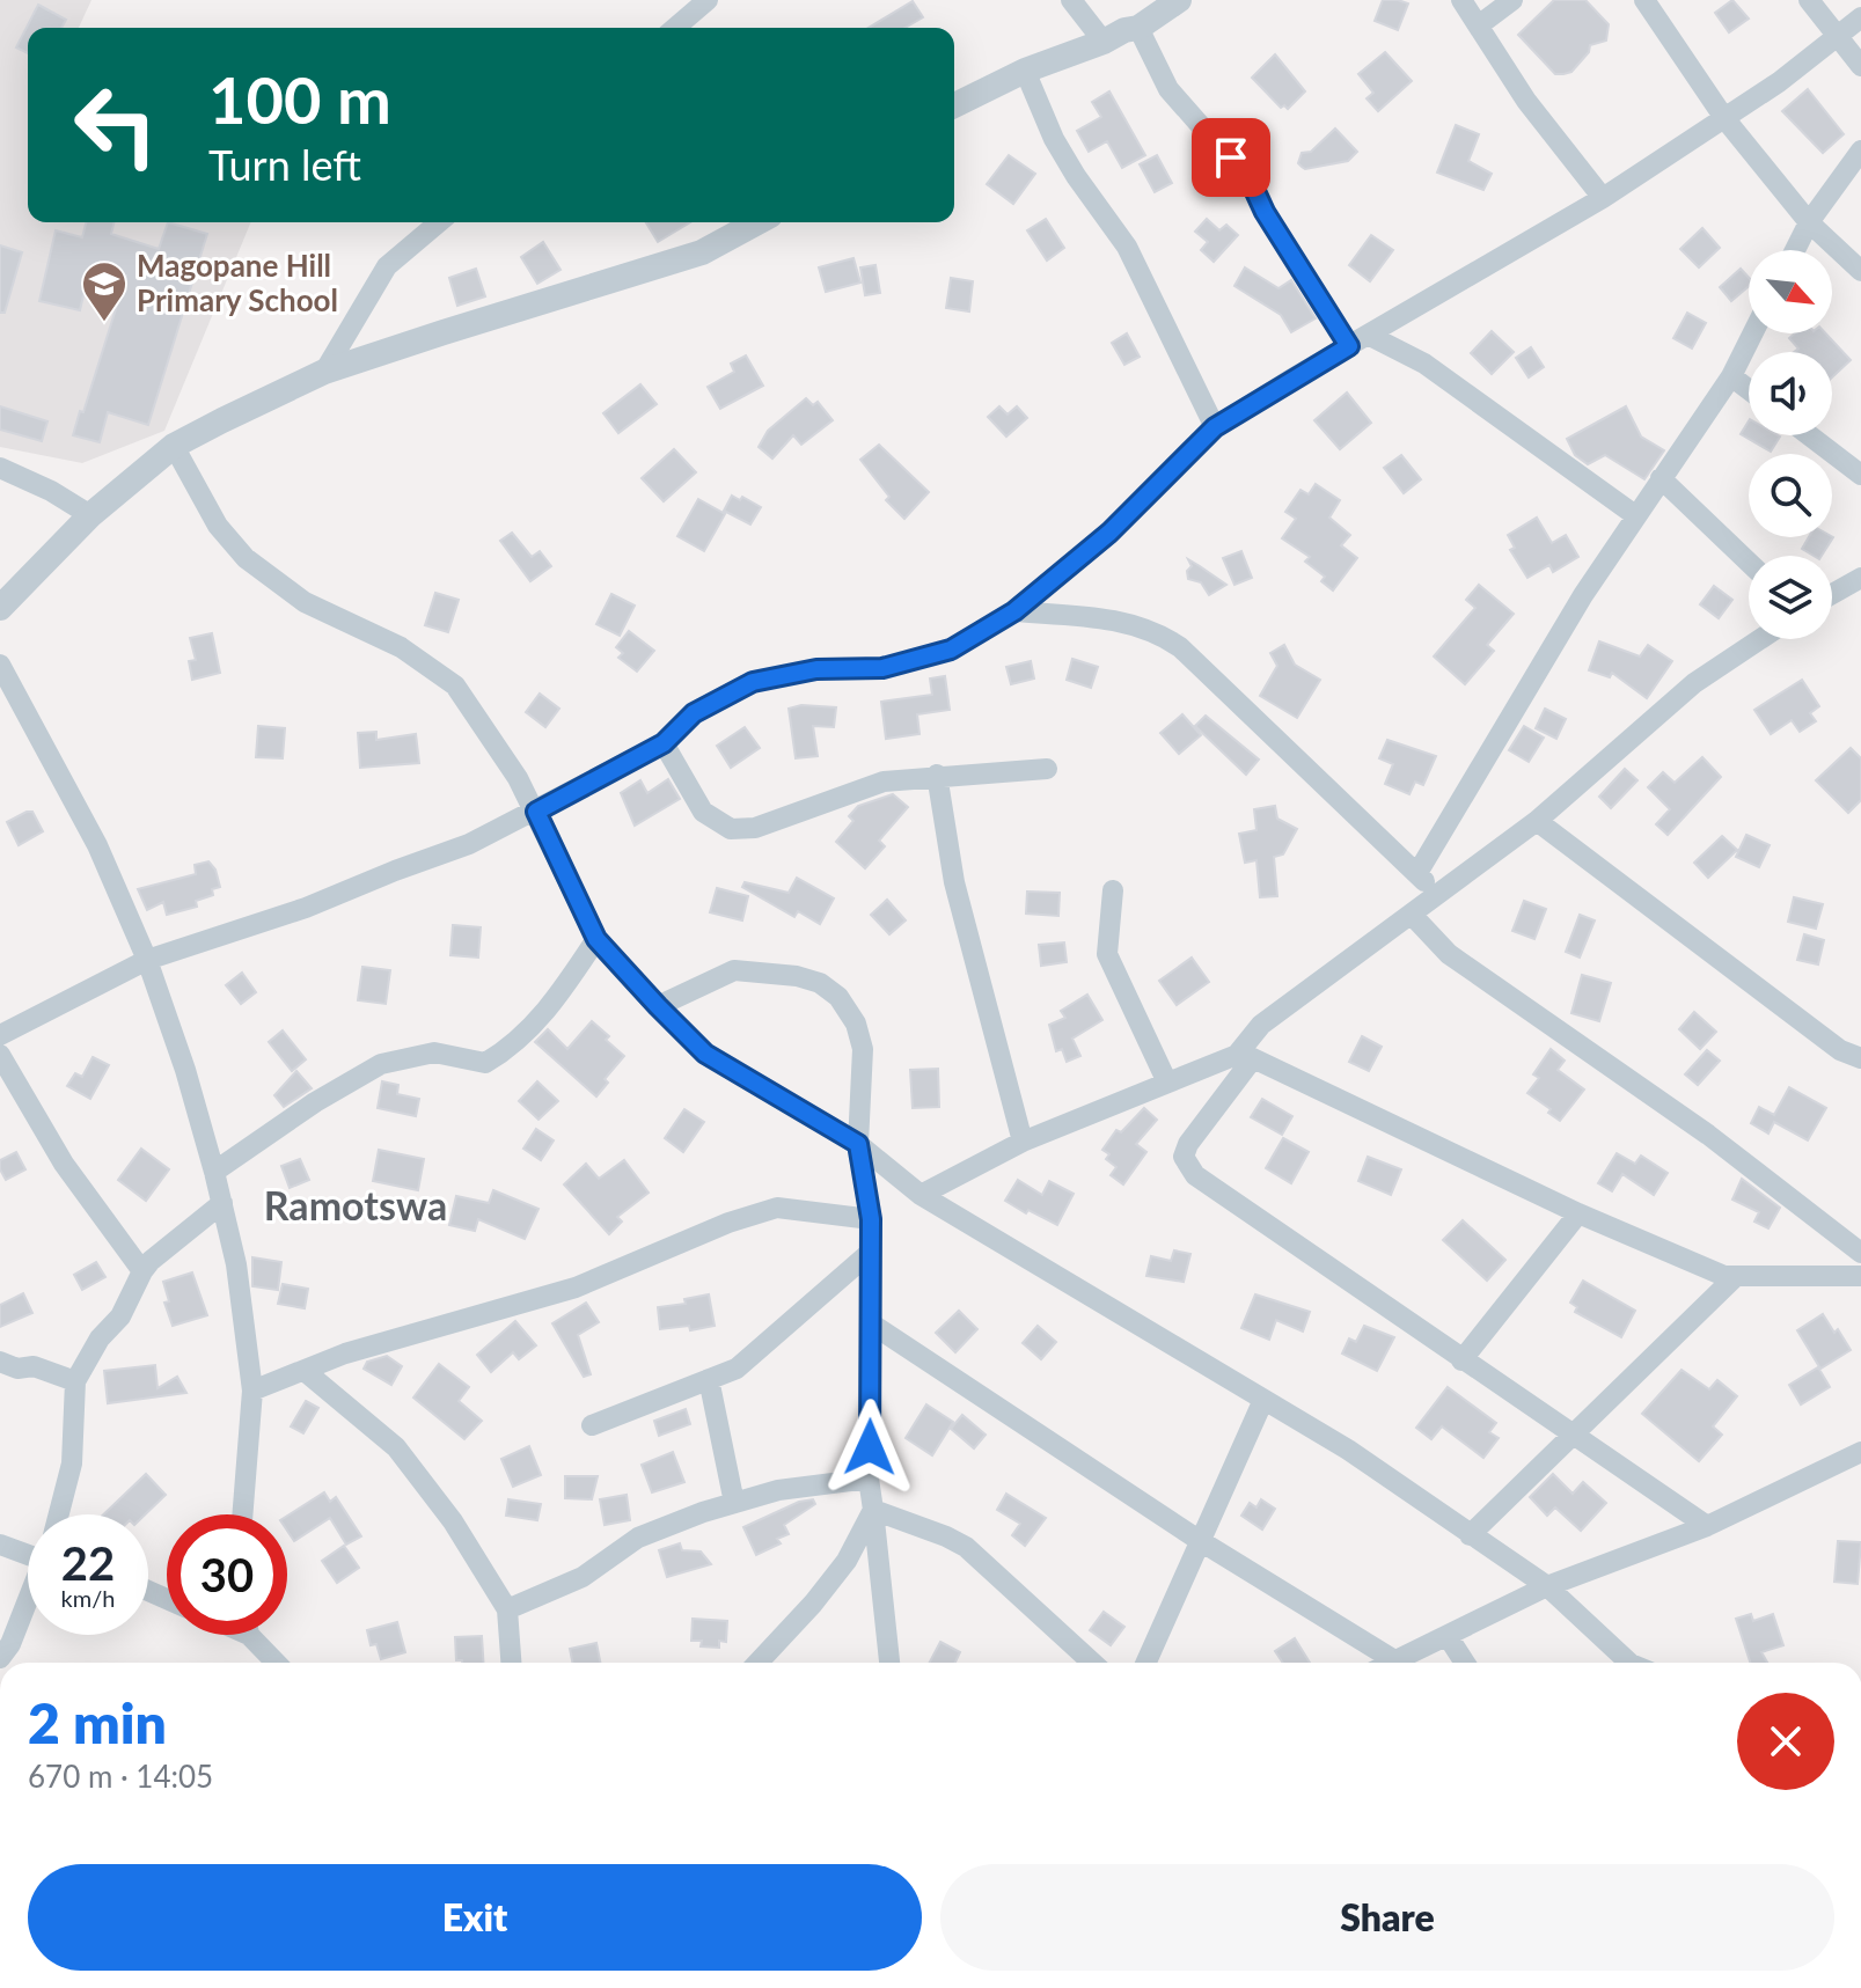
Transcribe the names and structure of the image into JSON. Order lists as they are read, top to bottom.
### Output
{
  "districts": ["Ramotswa"],
  "places": {
    "school or university": ["Magopane Hill Primary School"]
  },
  "north": "bottom right",
  "page": {
    "turn": ["100 m", "Turn left"],
    "speed": "22 km/h",
    "limit": "30",
    "heading": ["2 min", "670 m · 14:05"],
    "buttons": ["Exit", "Share"]
  }
}
